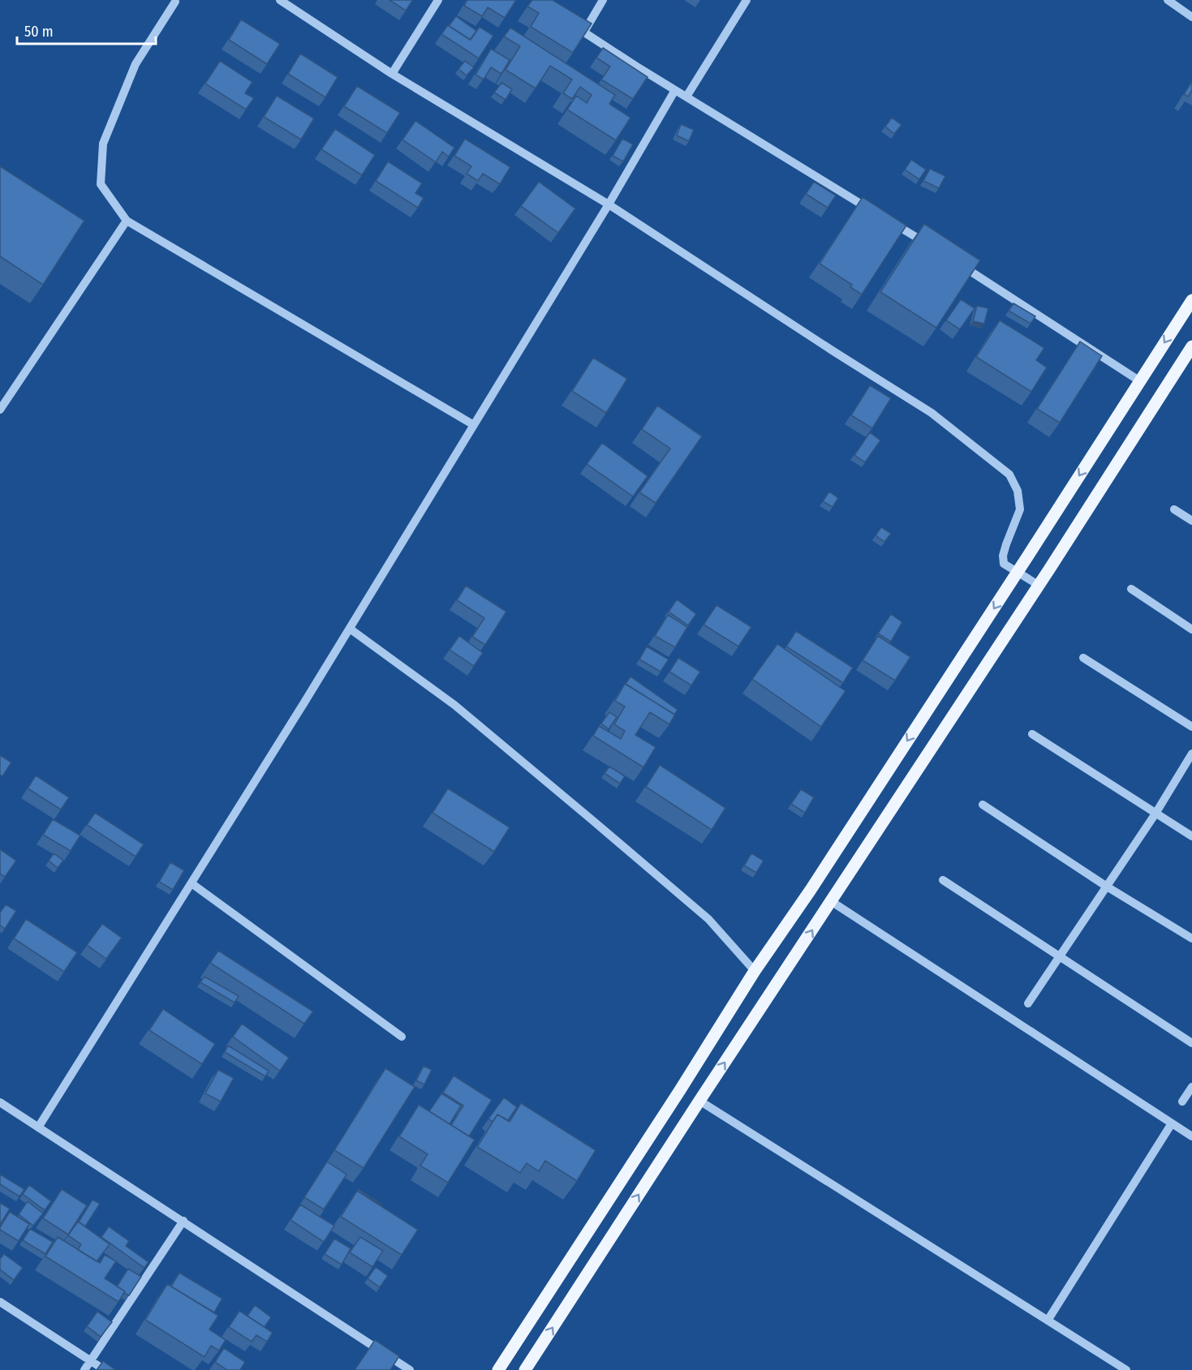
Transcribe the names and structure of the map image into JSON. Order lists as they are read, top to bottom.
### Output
{
  "scale_bar": "50 m"
}
